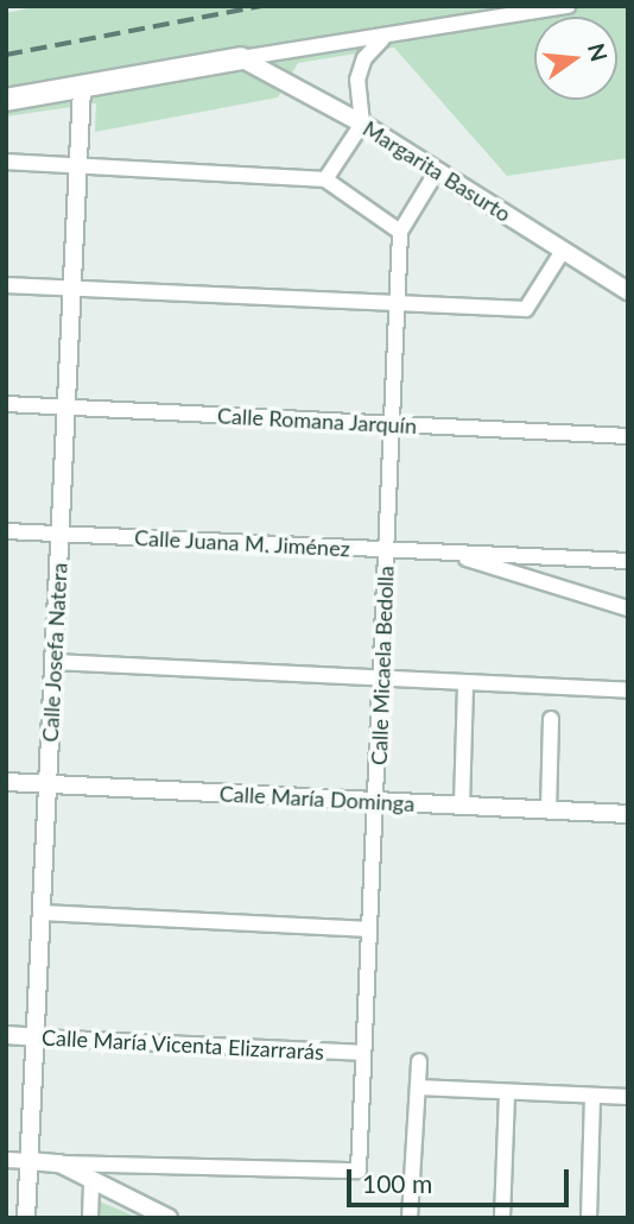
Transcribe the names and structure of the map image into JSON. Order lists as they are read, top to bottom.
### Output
{
  "streets": {
    "street": [
      "Margarita Basurto",
      "Calle Romana Jarquín",
      "Calle Juana M. Jiménez",
      "Calle Josefa Natera",
      "Calle Micaela Bedolla",
      "Calle María Dominga",
      "Calle María Vicenta Elizarrarás"
    ]
  },
  "crossings": [
    ["Calle Romana Jarquín", "Calle Josefa Natera"],
    ["Calle Romana Jarquín", "Calle Micaela Bedolla"],
    ["Calle Juana M. Jiménez", "Calle Josefa Natera"],
    ["Calle Juana M. Jiménez", "Calle Micaela Bedolla"],
    ["Calle Josefa Natera", "Calle María Dominga"],
    ["Calle Josefa Natera", "Calle María Vicenta Elizarrarás"],
    ["Calle Micaela Bedolla", "Calle María Dominga"],
    ["Calle Micaela Bedolla", "Calle María Vicenta Elizarrarás"]
  ],
  "scale_bar": "100 m",
  "north": "right"
}
